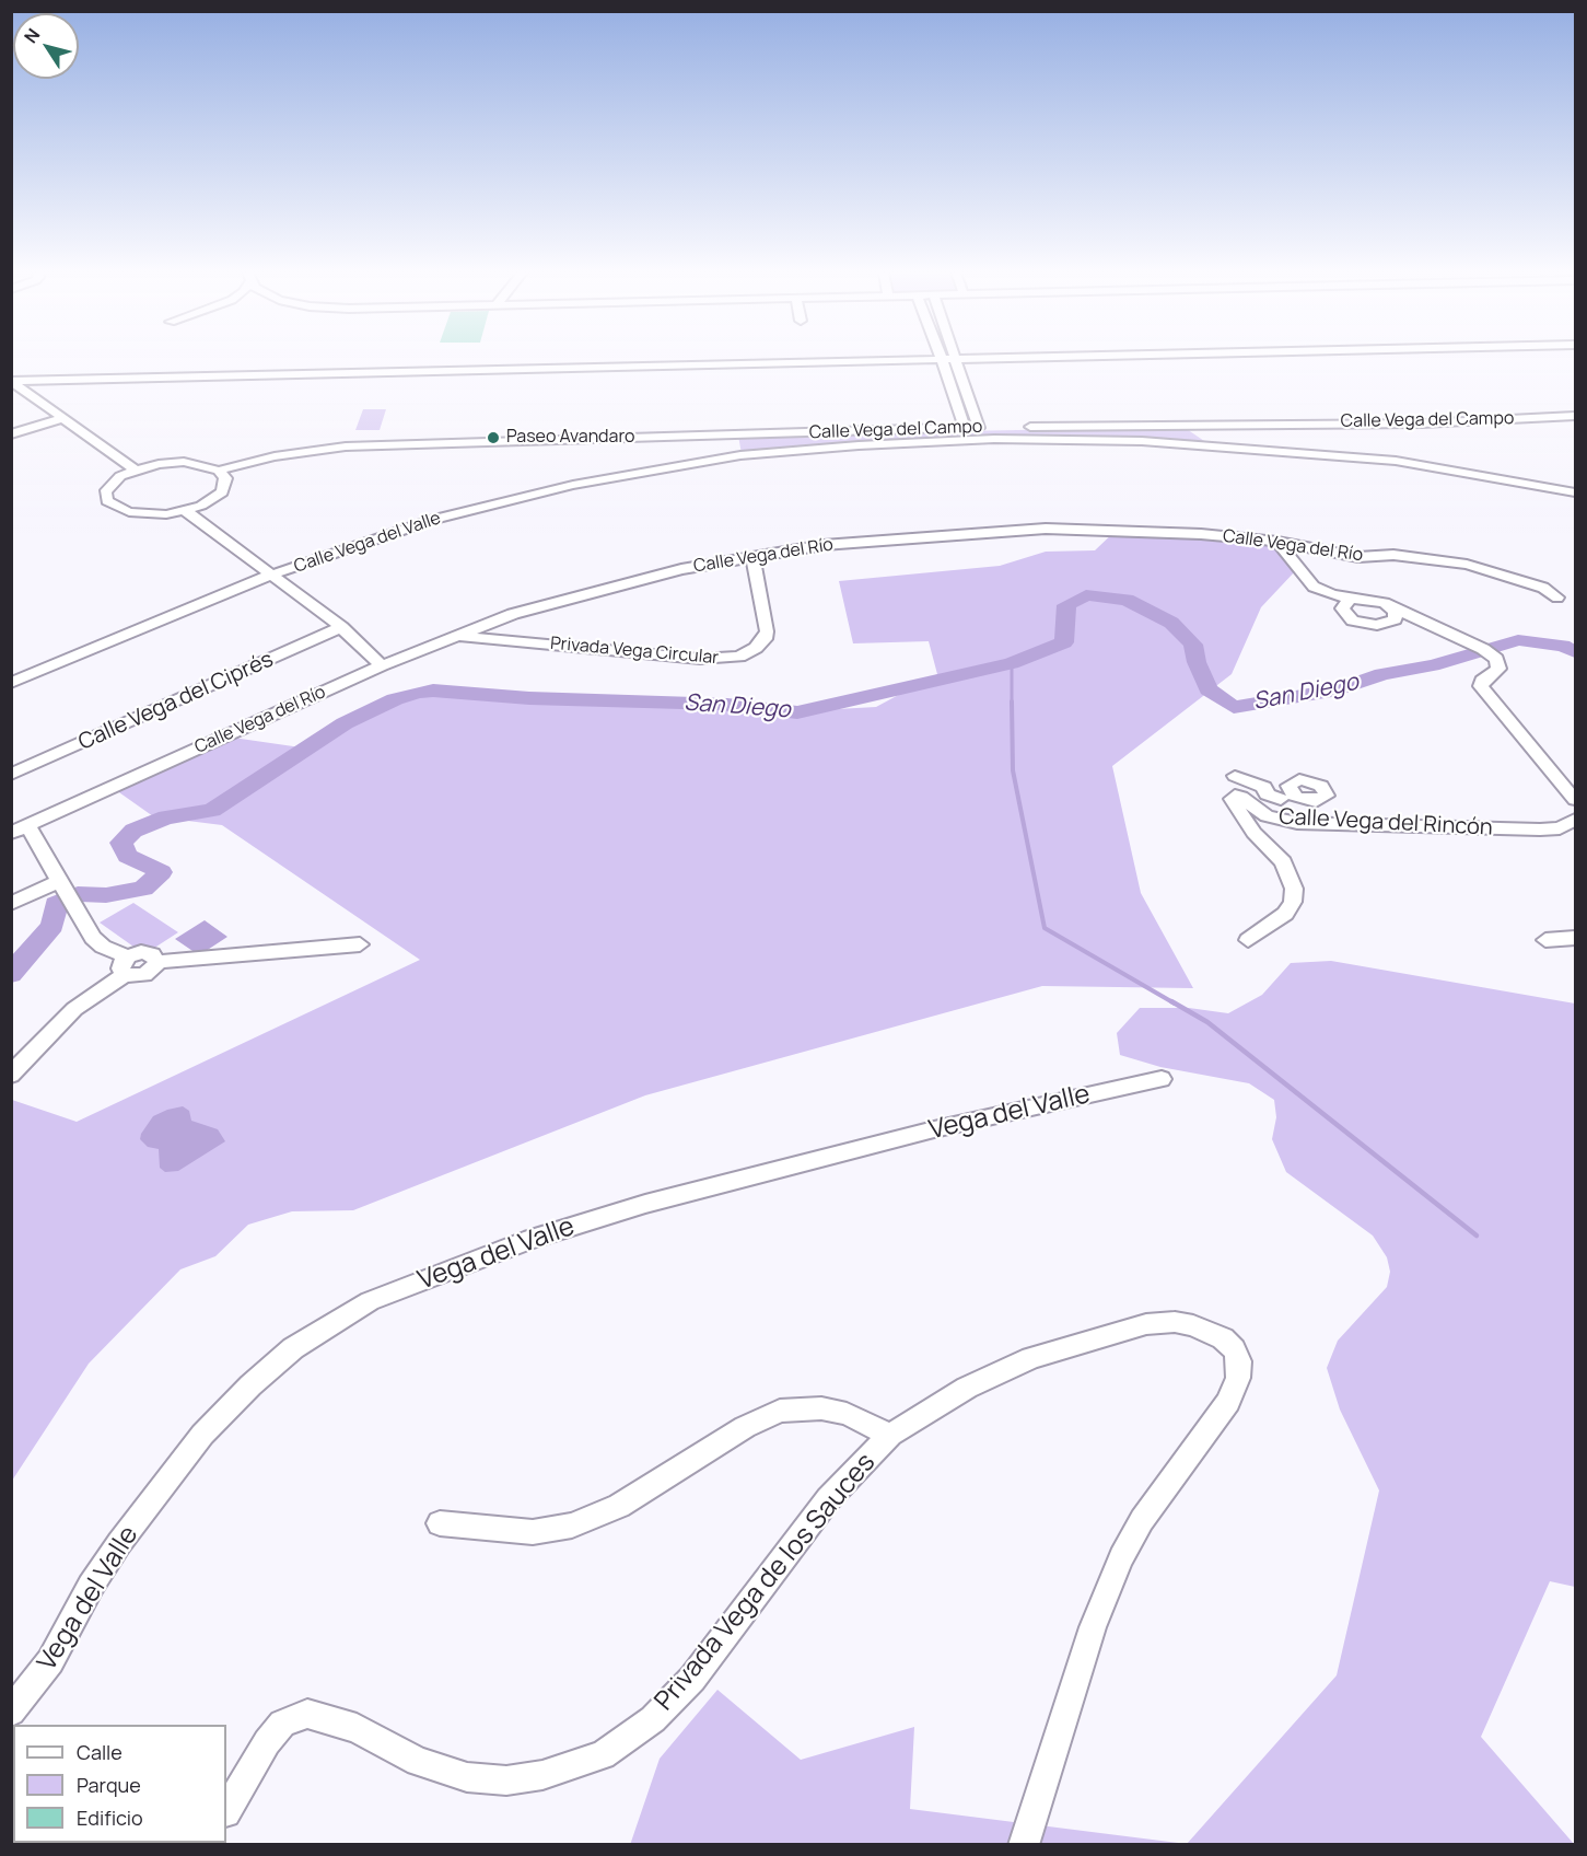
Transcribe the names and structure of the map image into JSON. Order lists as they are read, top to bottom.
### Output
{
  "streets": {
    "street": [
      "Calle Vega del Campo",
      "Calle Vega del Valle",
      "Calle Vega del Río",
      "Privada Vega Circular",
      "Calle Vega del Ciprés",
      "Calle Vega del Rincón",
      "Vega del Valle",
      "Privada Vega de los Sauces"
    ]
  },
  "crossings": [
    ["Calle Vega del Campo", "Calle Vega del Valle"],
    ["Calle Vega del Río", "Privada Vega Circular"]
  ],
  "water": ["San Diego"],
  "places": ["Paseo Avandaro"],
  "legend": ["Calle", "Parque", "Edificio"],
  "north": "top left"
}
